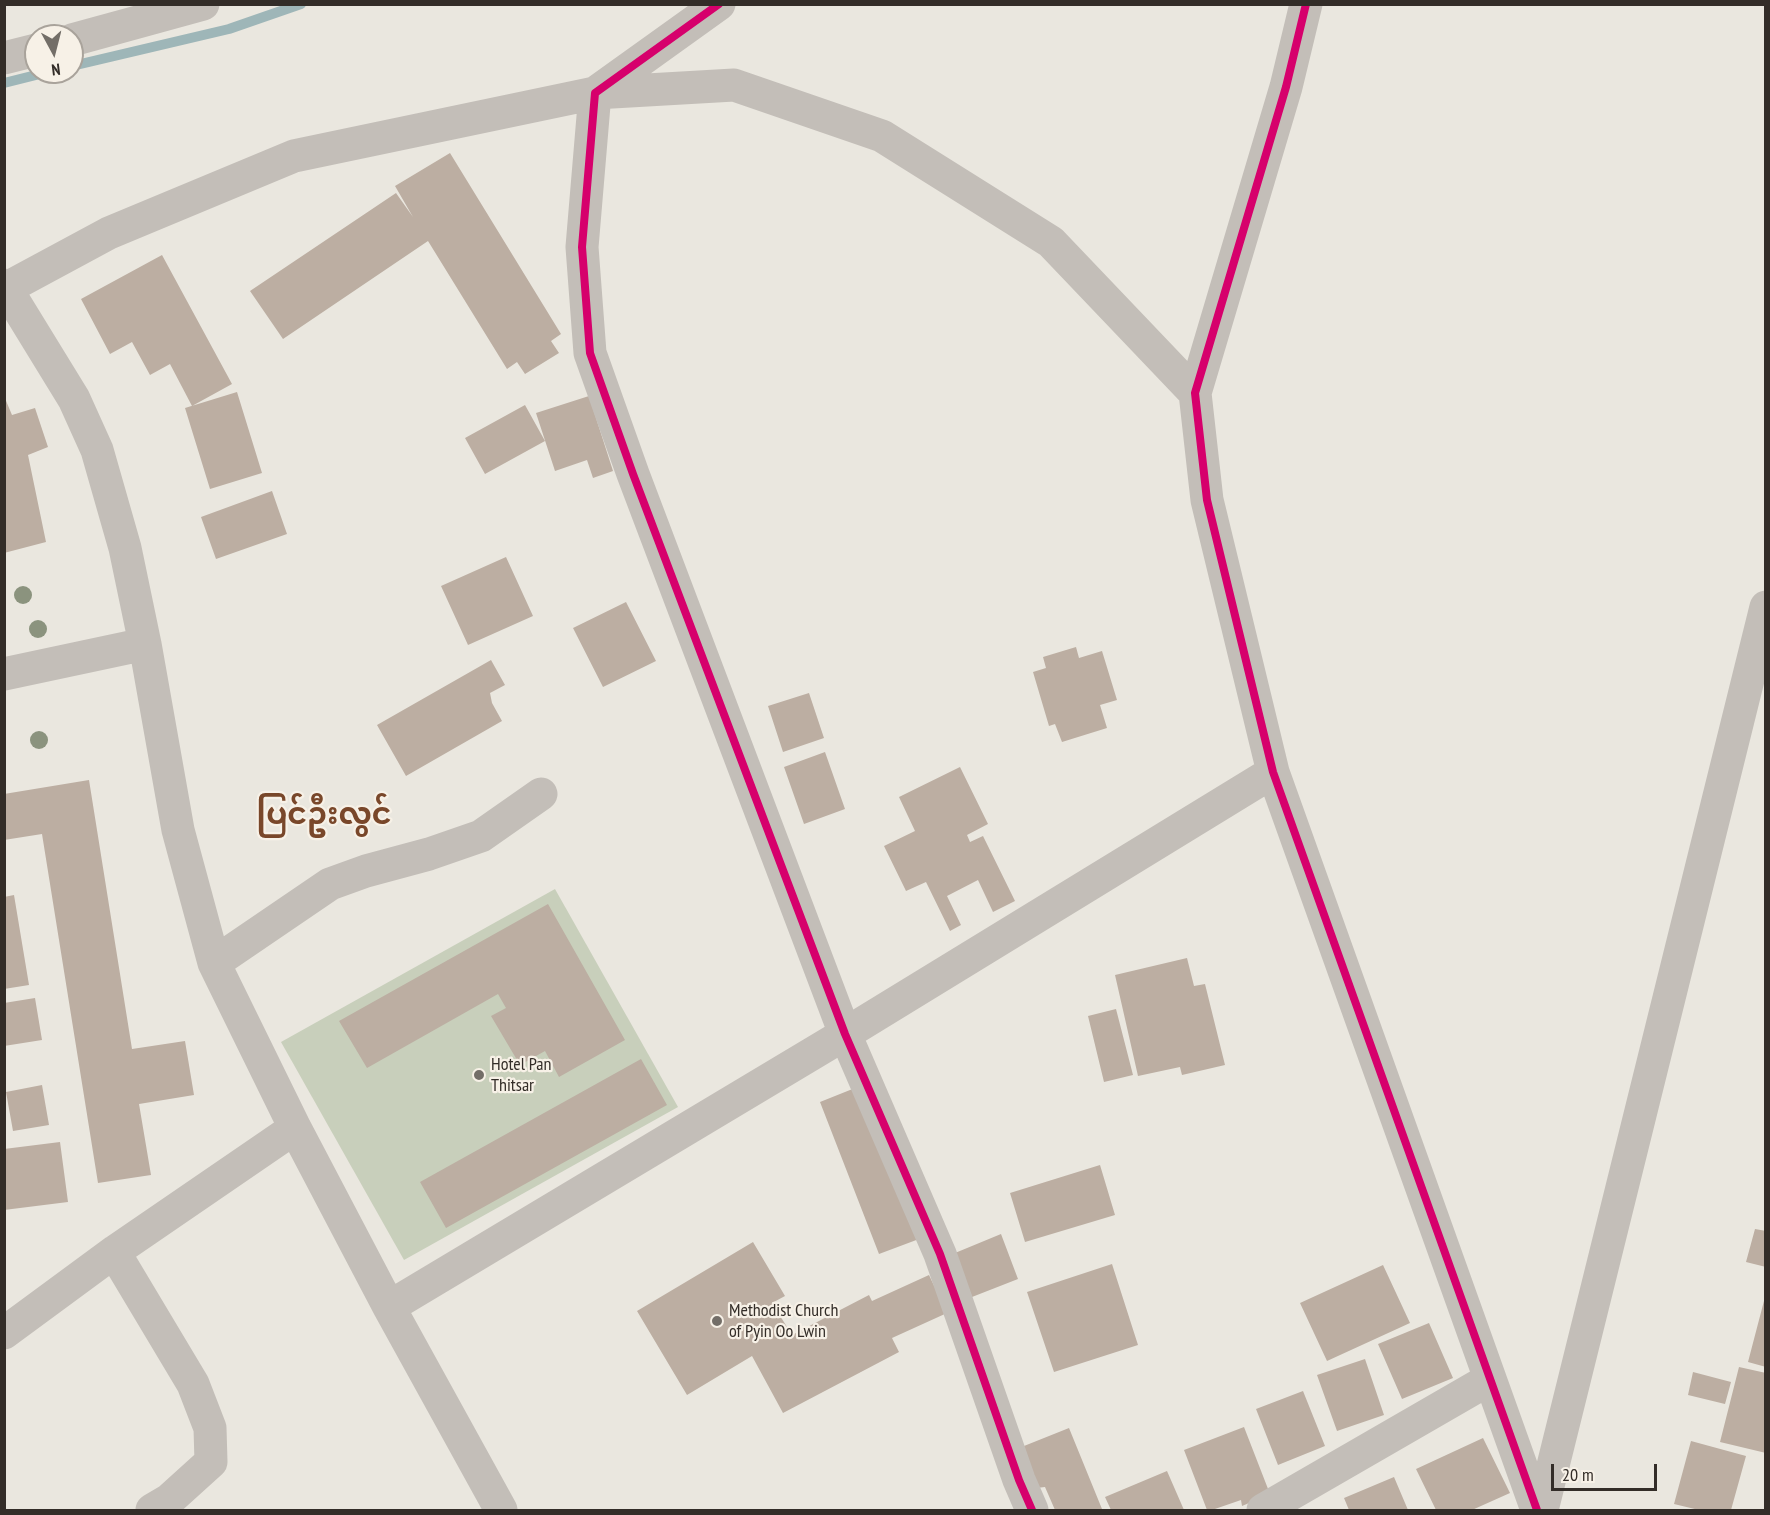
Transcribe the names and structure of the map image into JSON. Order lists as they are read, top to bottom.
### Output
{
  "districts": ["ပြင်ဦးလွင်"],
  "places": ["Hotel Pan Thitsar", "Methodist Church of Pyin Oo Lwin"],
  "scale_bar": "20 m",
  "north": "bottom"
}
